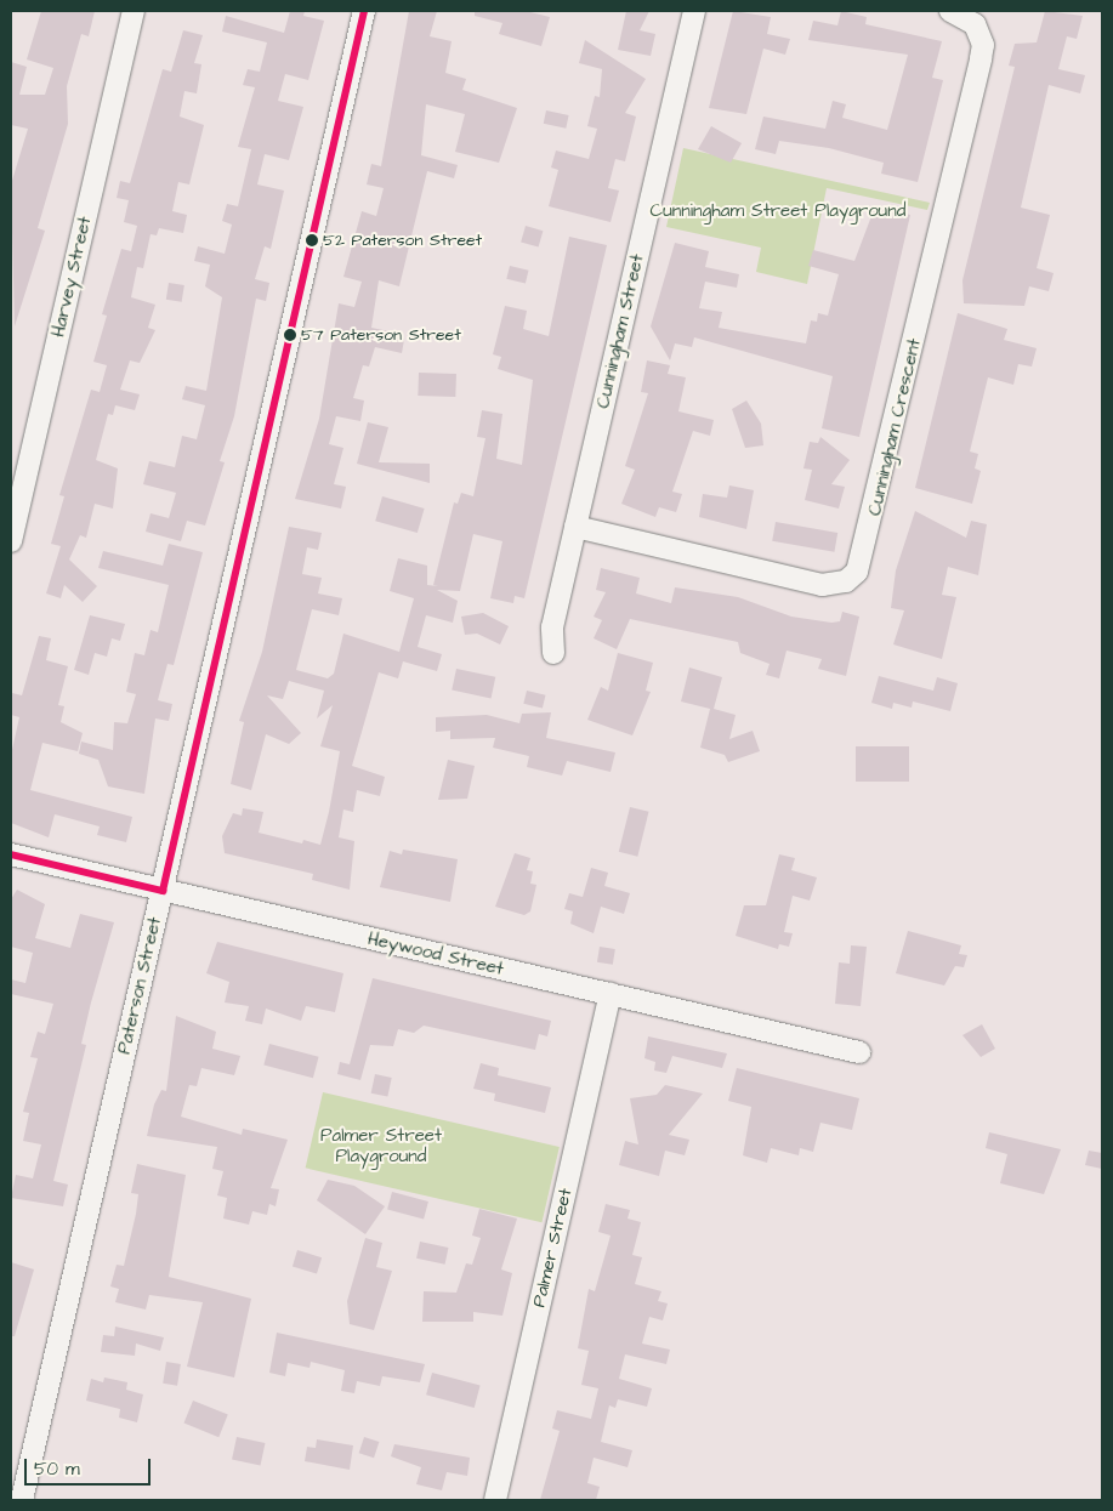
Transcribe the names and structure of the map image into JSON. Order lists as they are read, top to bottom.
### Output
{
  "streets": {
    "street": [
      "Harvey Street",
      "Cunningham Street",
      "Cunningham Crescent",
      "Heywood Street",
      "Paterson Street",
      "Palmer Street"
    ]
  },
  "crossings": [
    ["Cunningham Street", "Cunningham Crescent"],
    ["Heywood Street", "Paterson Street"],
    ["Heywood Street", "Palmer Street"]
  ],
  "parks": ["Cunningham Street Playground", "Palmer Street Playground"],
  "places": ["52 Paterson Street", "57 Paterson Street"],
  "scale_bar": "50 m"
}
